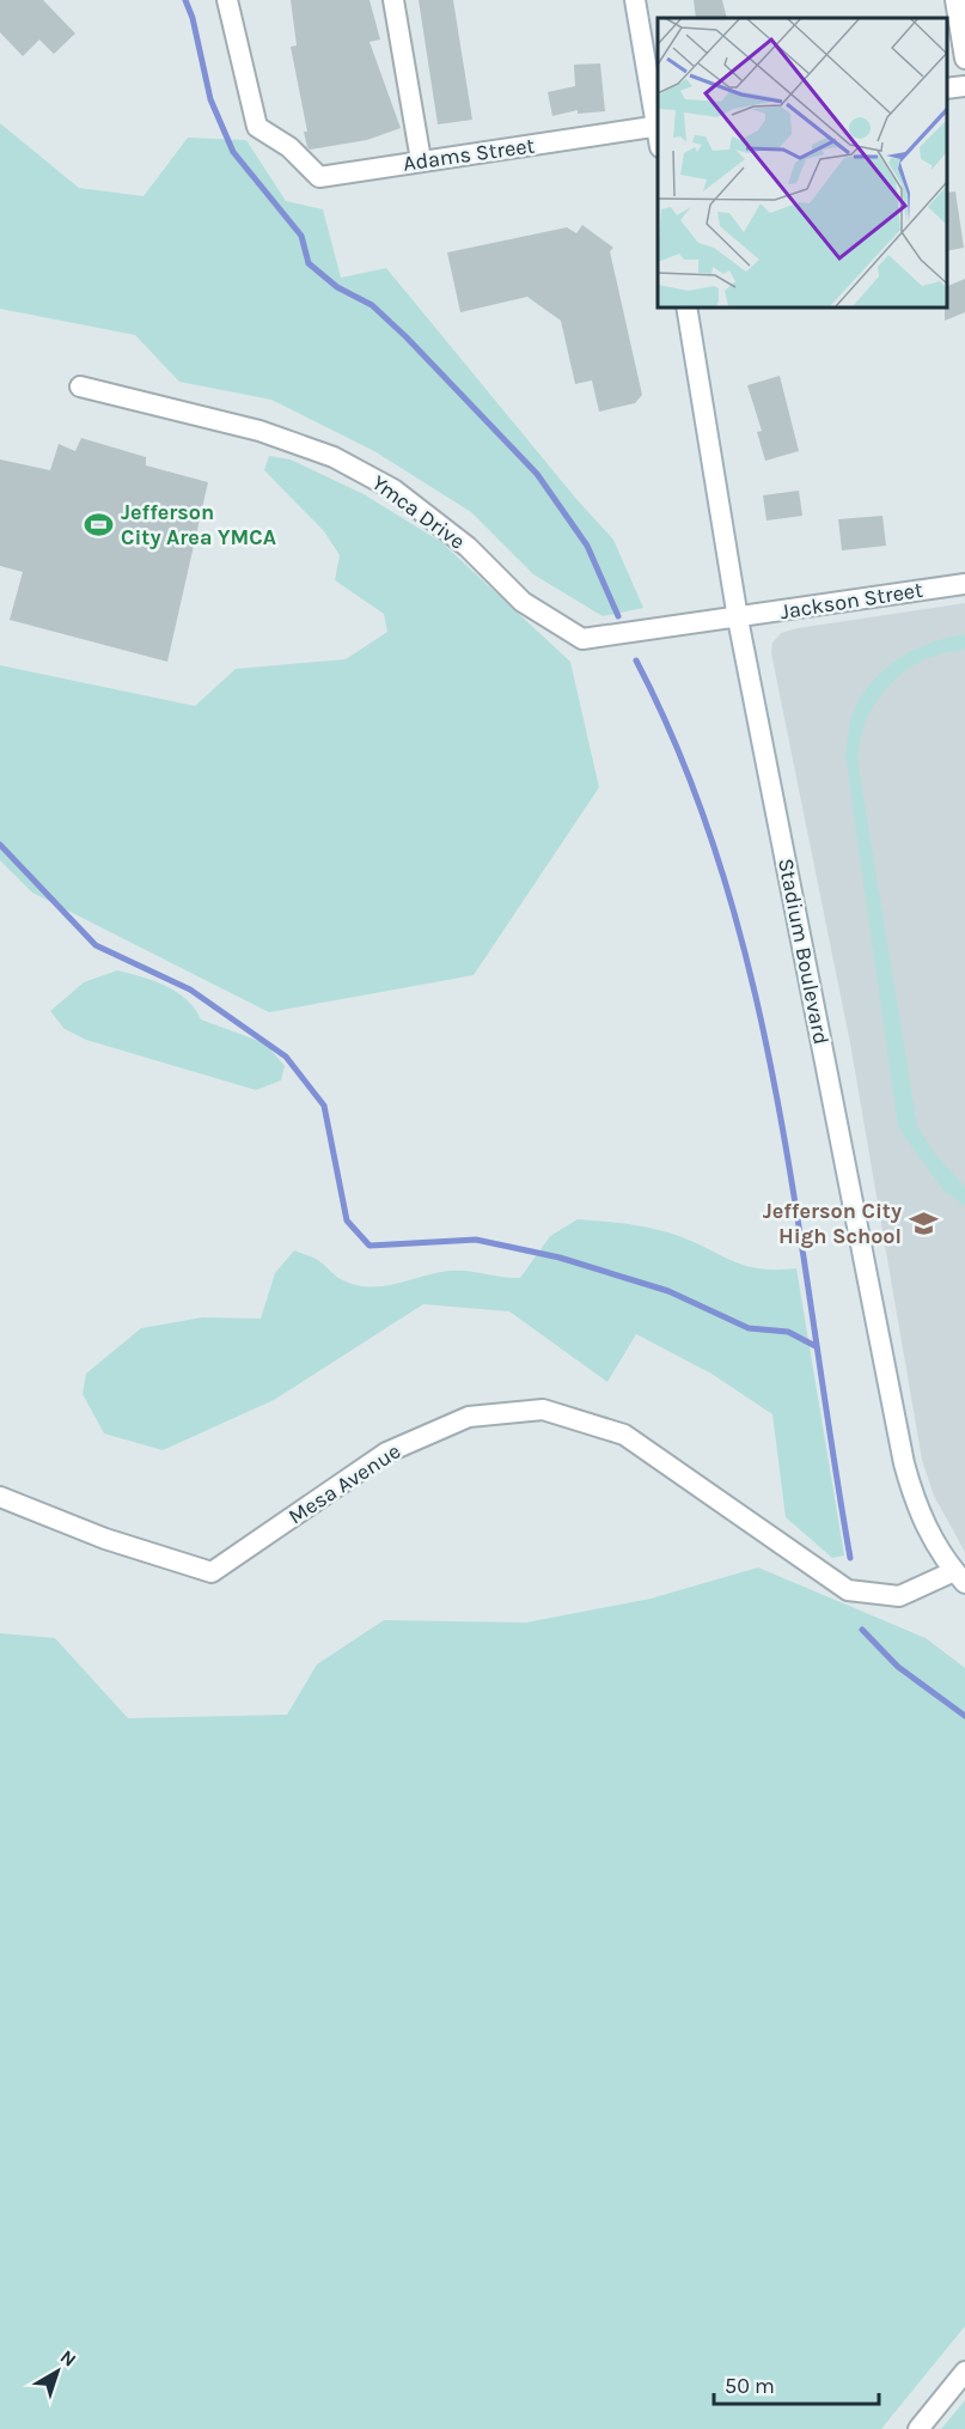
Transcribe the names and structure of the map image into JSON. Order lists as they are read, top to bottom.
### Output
{
  "streets": {
    "street": [
      "Adams Street",
      "Ymca Drive",
      "Jackson Street",
      "Stadium Boulevard",
      "Mesa Avenue"
    ]
  },
  "crossings": [
    ["Ymca Drive", "Jackson Street"],
    ["Ymca Drive", "Stadium Boulevard"],
    ["Jackson Street", "Stadium Boulevard"],
    ["Stadium Boulevard", "Mesa Avenue"]
  ],
  "places": {
    "sports": ["Jefferson City Area YMCA"],
    "school or university": ["Jefferson City High School"]
  },
  "scale_bar": "50 m",
  "north": "top right"
}
